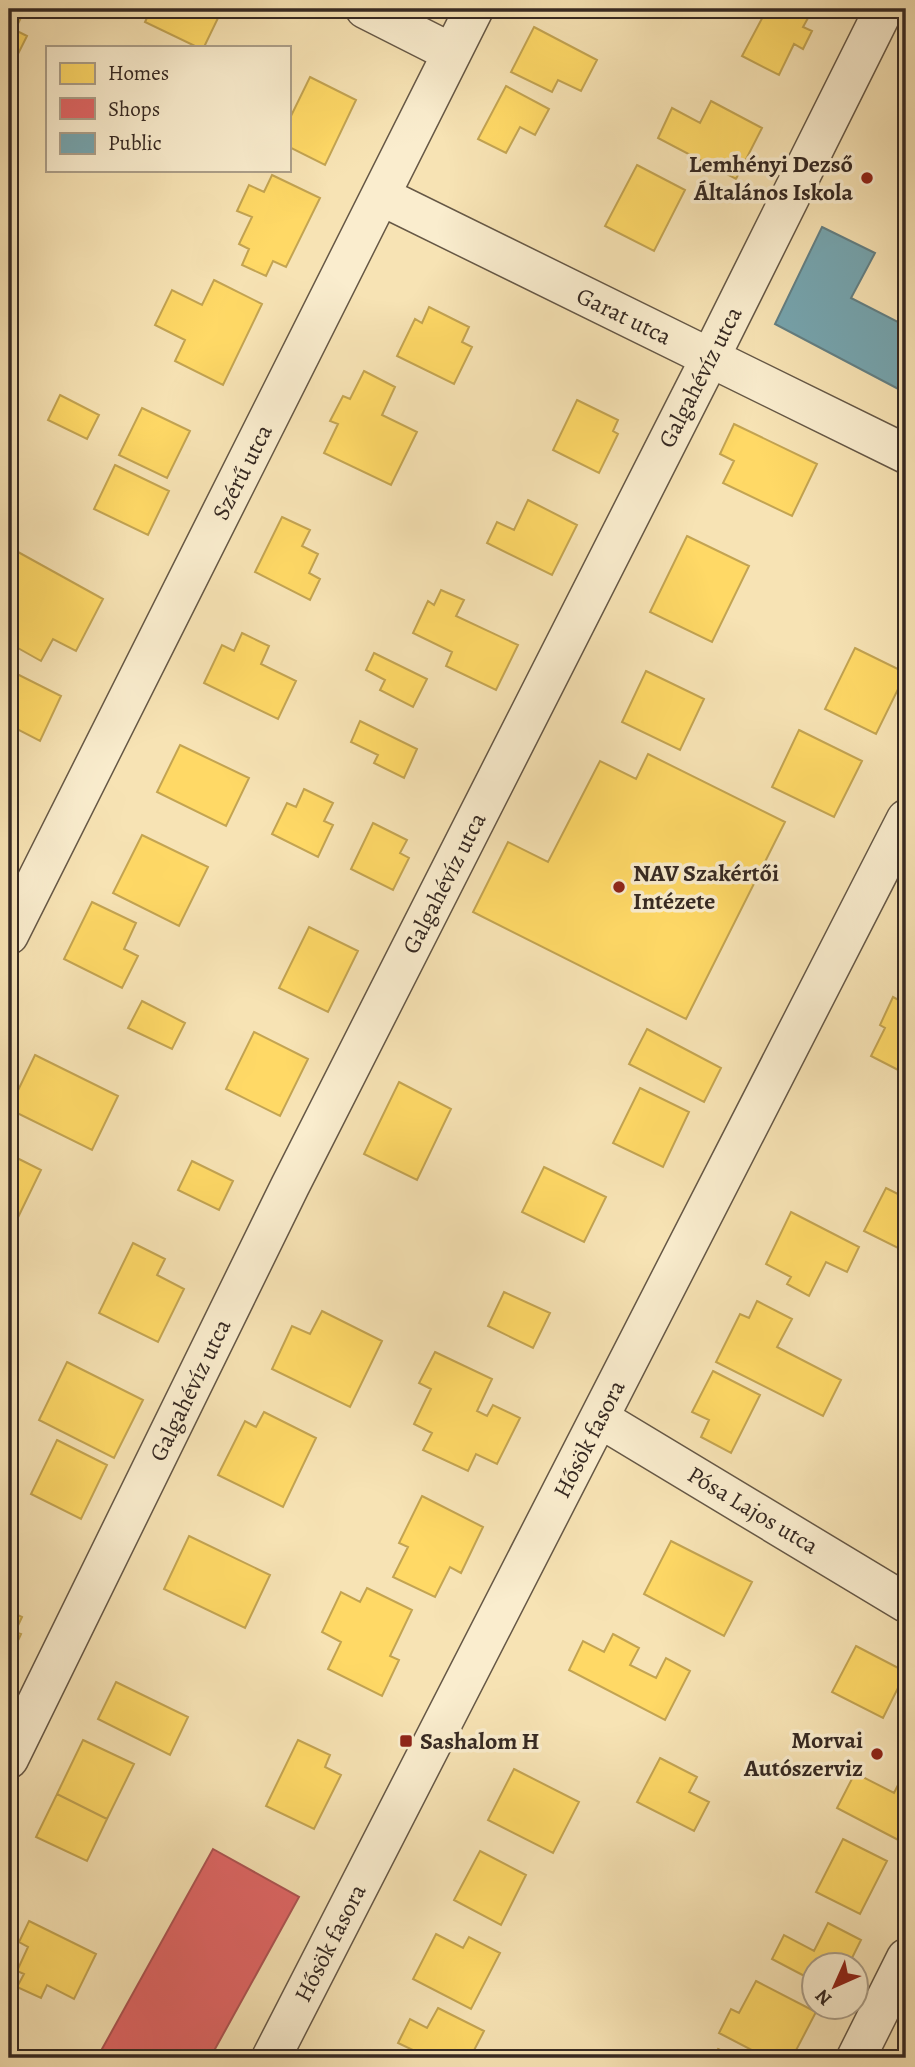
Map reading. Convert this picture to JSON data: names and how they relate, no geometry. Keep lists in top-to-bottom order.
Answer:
{
  "streets": {
    "street": [
      "Garat utca",
      "Galgahévíz utca",
      "Szérű utca",
      "Hősök fasora",
      "Pósa Lajos utca"
    ]
  },
  "crossings": [
    ["Garat utca", "Galgahévíz utca"],
    ["Garat utca", "Szérű utca"],
    ["Hősök fasora", "Pósa Lajos utca"]
  ],
  "places": {
    "other": ["Lemhényi Dezső Általános Iskola", "NAV Szakértői Intézete", "Morvai Autószerviz"],
    "transit": ["Sashalom H"]
  },
  "legend": ["Homes", "Shops", "Public"],
  "north": "bottom left"
}
